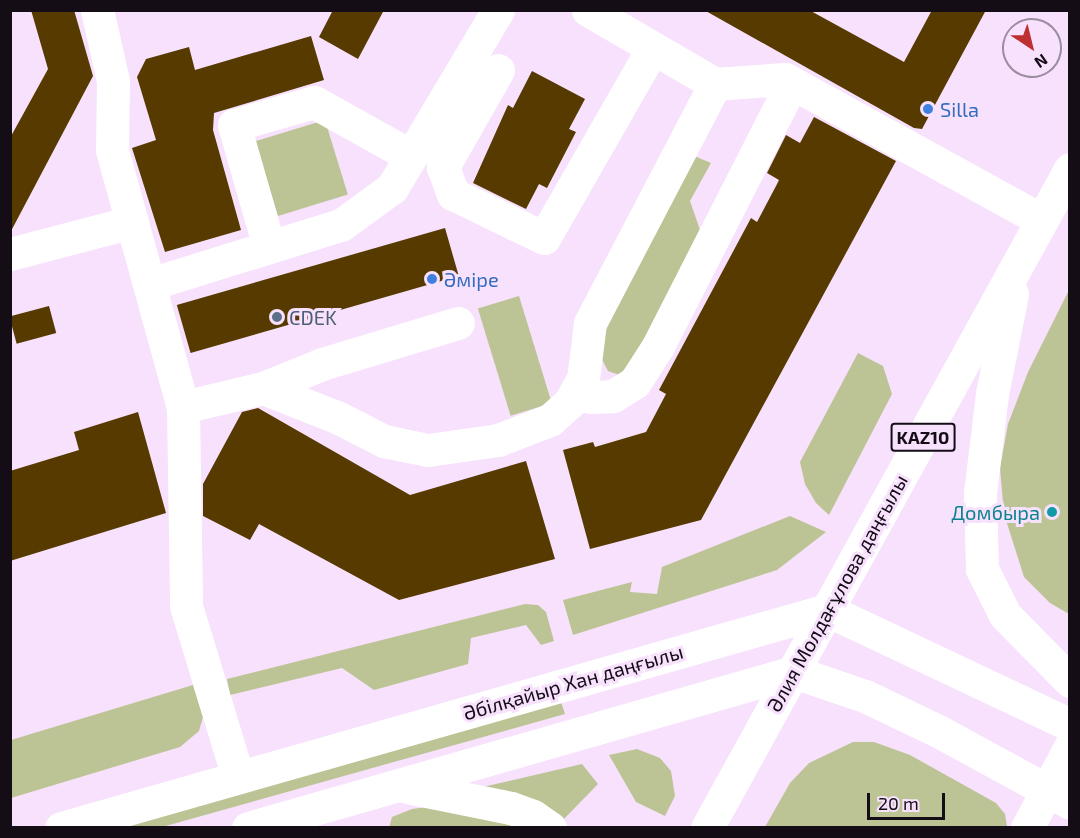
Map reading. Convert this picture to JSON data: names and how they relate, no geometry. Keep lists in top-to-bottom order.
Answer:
{
  "streets": {
    "main road": ["KAZ10", "Әлия Молдағұлова даңғылы", "Әбілқайыр Хан даңғылы"]
  },
  "crossings": [
    ["Әлия Молдағұлова даңғылы", "Әбілқайыр Хан даңғылы"]
  ],
  "places": [
    "Silla",
    "Әміре",
    "CDEK",
    "Домбыра"
  ],
  "scale_bar": "20 m",
  "north": "bottom right"
}
